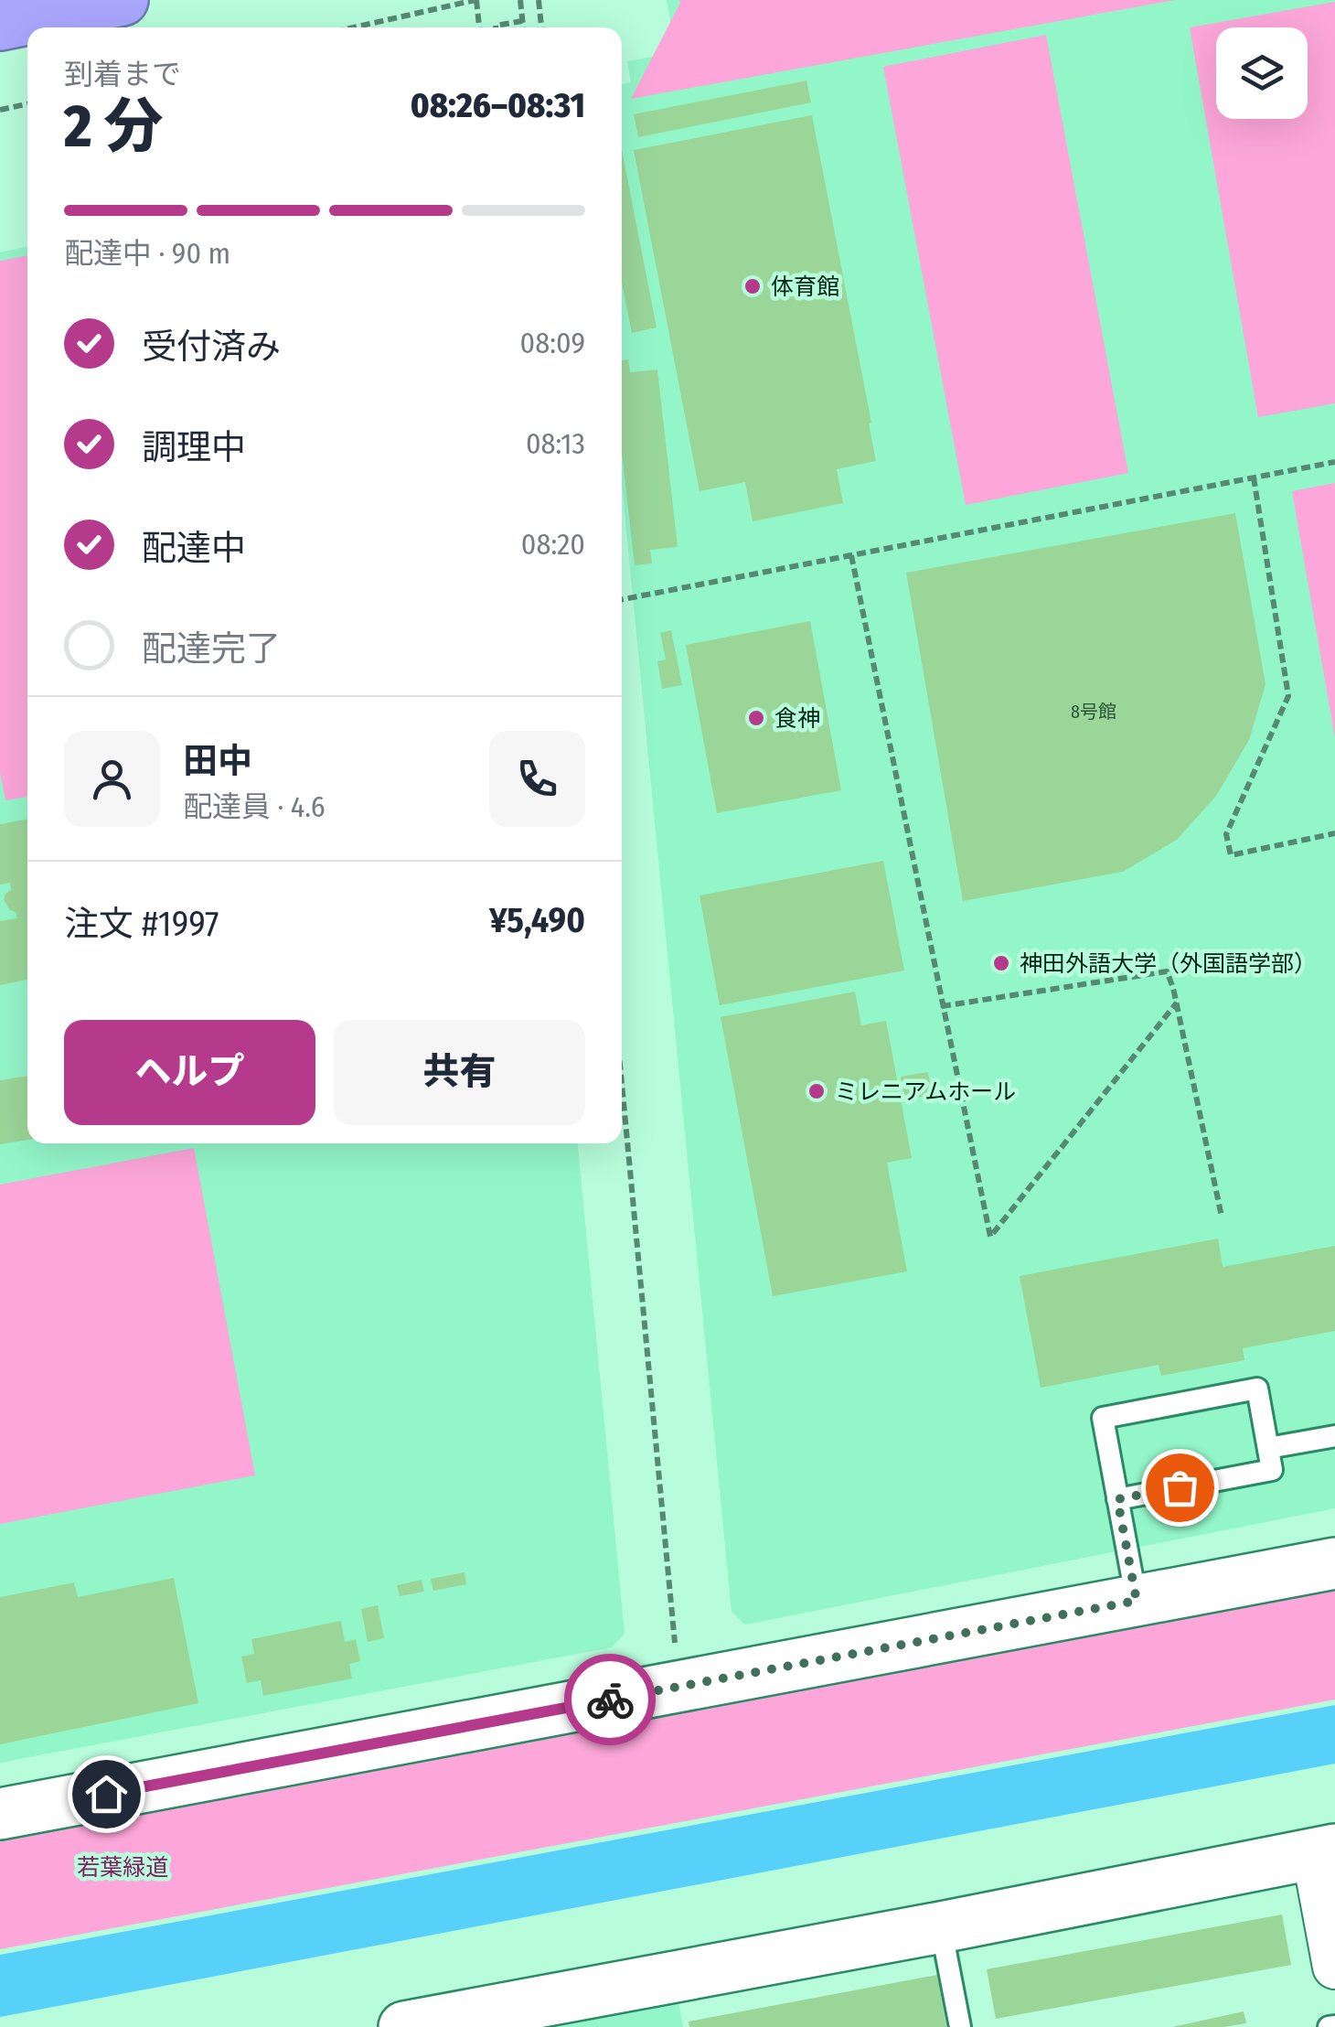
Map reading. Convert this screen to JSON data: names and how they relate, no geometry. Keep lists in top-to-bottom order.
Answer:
{
  "parks": ["若葉緑道"],
  "places": [
    "体育館",
    "食神",
    "神田外語大学（外国語学部）",
    "ミレニアムホール"
  ],
  "house_numbers": ["8号館"],
  "page": {
    "heading": ["2 分", "到着まで", "08:26–08:31"],
    "panel": [
      "田中",
      "配達員 · 4.6",
      "注文 #1997",
      "¥5,490"
    ],
    "bar": "配達中 · 90 m",
    "list": [
      ["受付済み", "08:09"],
      ["調理中", "08:13"],
      ["配達中", "08:20"],
      "配達完了"
    ],
    "buttons": ["ヘルプ", "共有"]
  }
}
